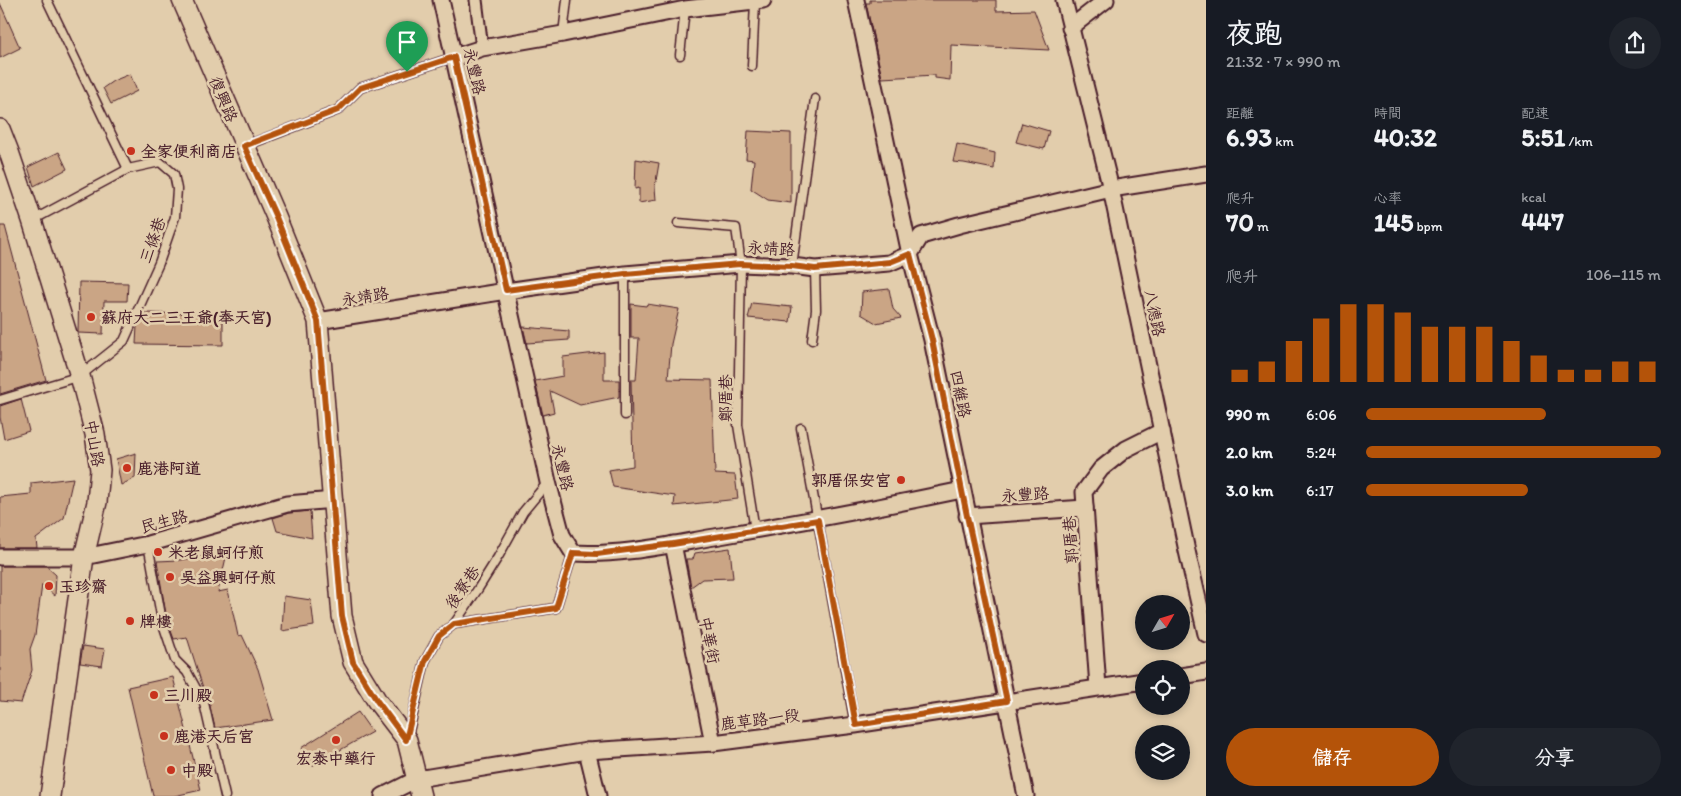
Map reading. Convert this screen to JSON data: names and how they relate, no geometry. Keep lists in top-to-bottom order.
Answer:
{
  "streets": {
    "street": [
      "永豐路",
      "復興路",
      "永靖路",
      "八德路",
      "四維路",
      "中山路",
      "民生路",
      "郭厝巷",
      "中華街",
      "鹿草路一段"
    ],
    "lane": ["三條巷", "鄭厝巷", "後寮巷"]
  },
  "crossings": [
    ["永豐路", "永靖路"],
    ["永豐路", "四維路"],
    ["永豐路", "郭厝巷"],
    ["永豐路", "後寮巷"],
    ["復興路", "永靖路"],
    ["復興路", "民生路"],
    ["復興路", "後寮巷"],
    ["復興路", "鹿草路一段"],
    ["三條巷", "中山路"],
    ["永靖路", "四維路"],
    ["永靖路", "鄭厝巷"],
    ["八德路", "郭厝巷"],
    ["四維路", "鹿草路一段"],
    ["中山路", "民生路"],
    ["郭厝巷", "鹿草路一段"],
    ["中華街", "鹿草路一段"]
  ],
  "places": [
    "全家便利商店",
    "蘇府大二三王爺(奉天宮)",
    "鹿港阿道",
    "郭厝保安宮",
    "米老鼠蚵仔煎",
    "吳益興蚵仔煎",
    "玉珍齋",
    "牌樓",
    "三川殿",
    "鹿港天后宮",
    "宏泰中藥行",
    "中殿"
  ],
  "north": "top right",
  "page": {
    "heading": ["夜跑", "21:32 · 7 × 990 m"],
    "stats": [
      ["距離", "6.93 km"],
      ["時間", "40:32"],
      ["配速", "5:51 /km"],
      ["爬升", "70 m"],
      ["心率", "145 bpm"],
      ["kcal", "447"]
    ],
    "chart": ["爬升", "106–115 m"],
    "list": [
      {
        "name": "990 m",
        "note": "6:06"
      },
      {
        "name": "2.0 km",
        "note": "5:24"
      },
      {
        "name": "3.0 km",
        "note": "6:17"
      }
    ],
    "buttons": ["儲存", "分享"]
  }
}
